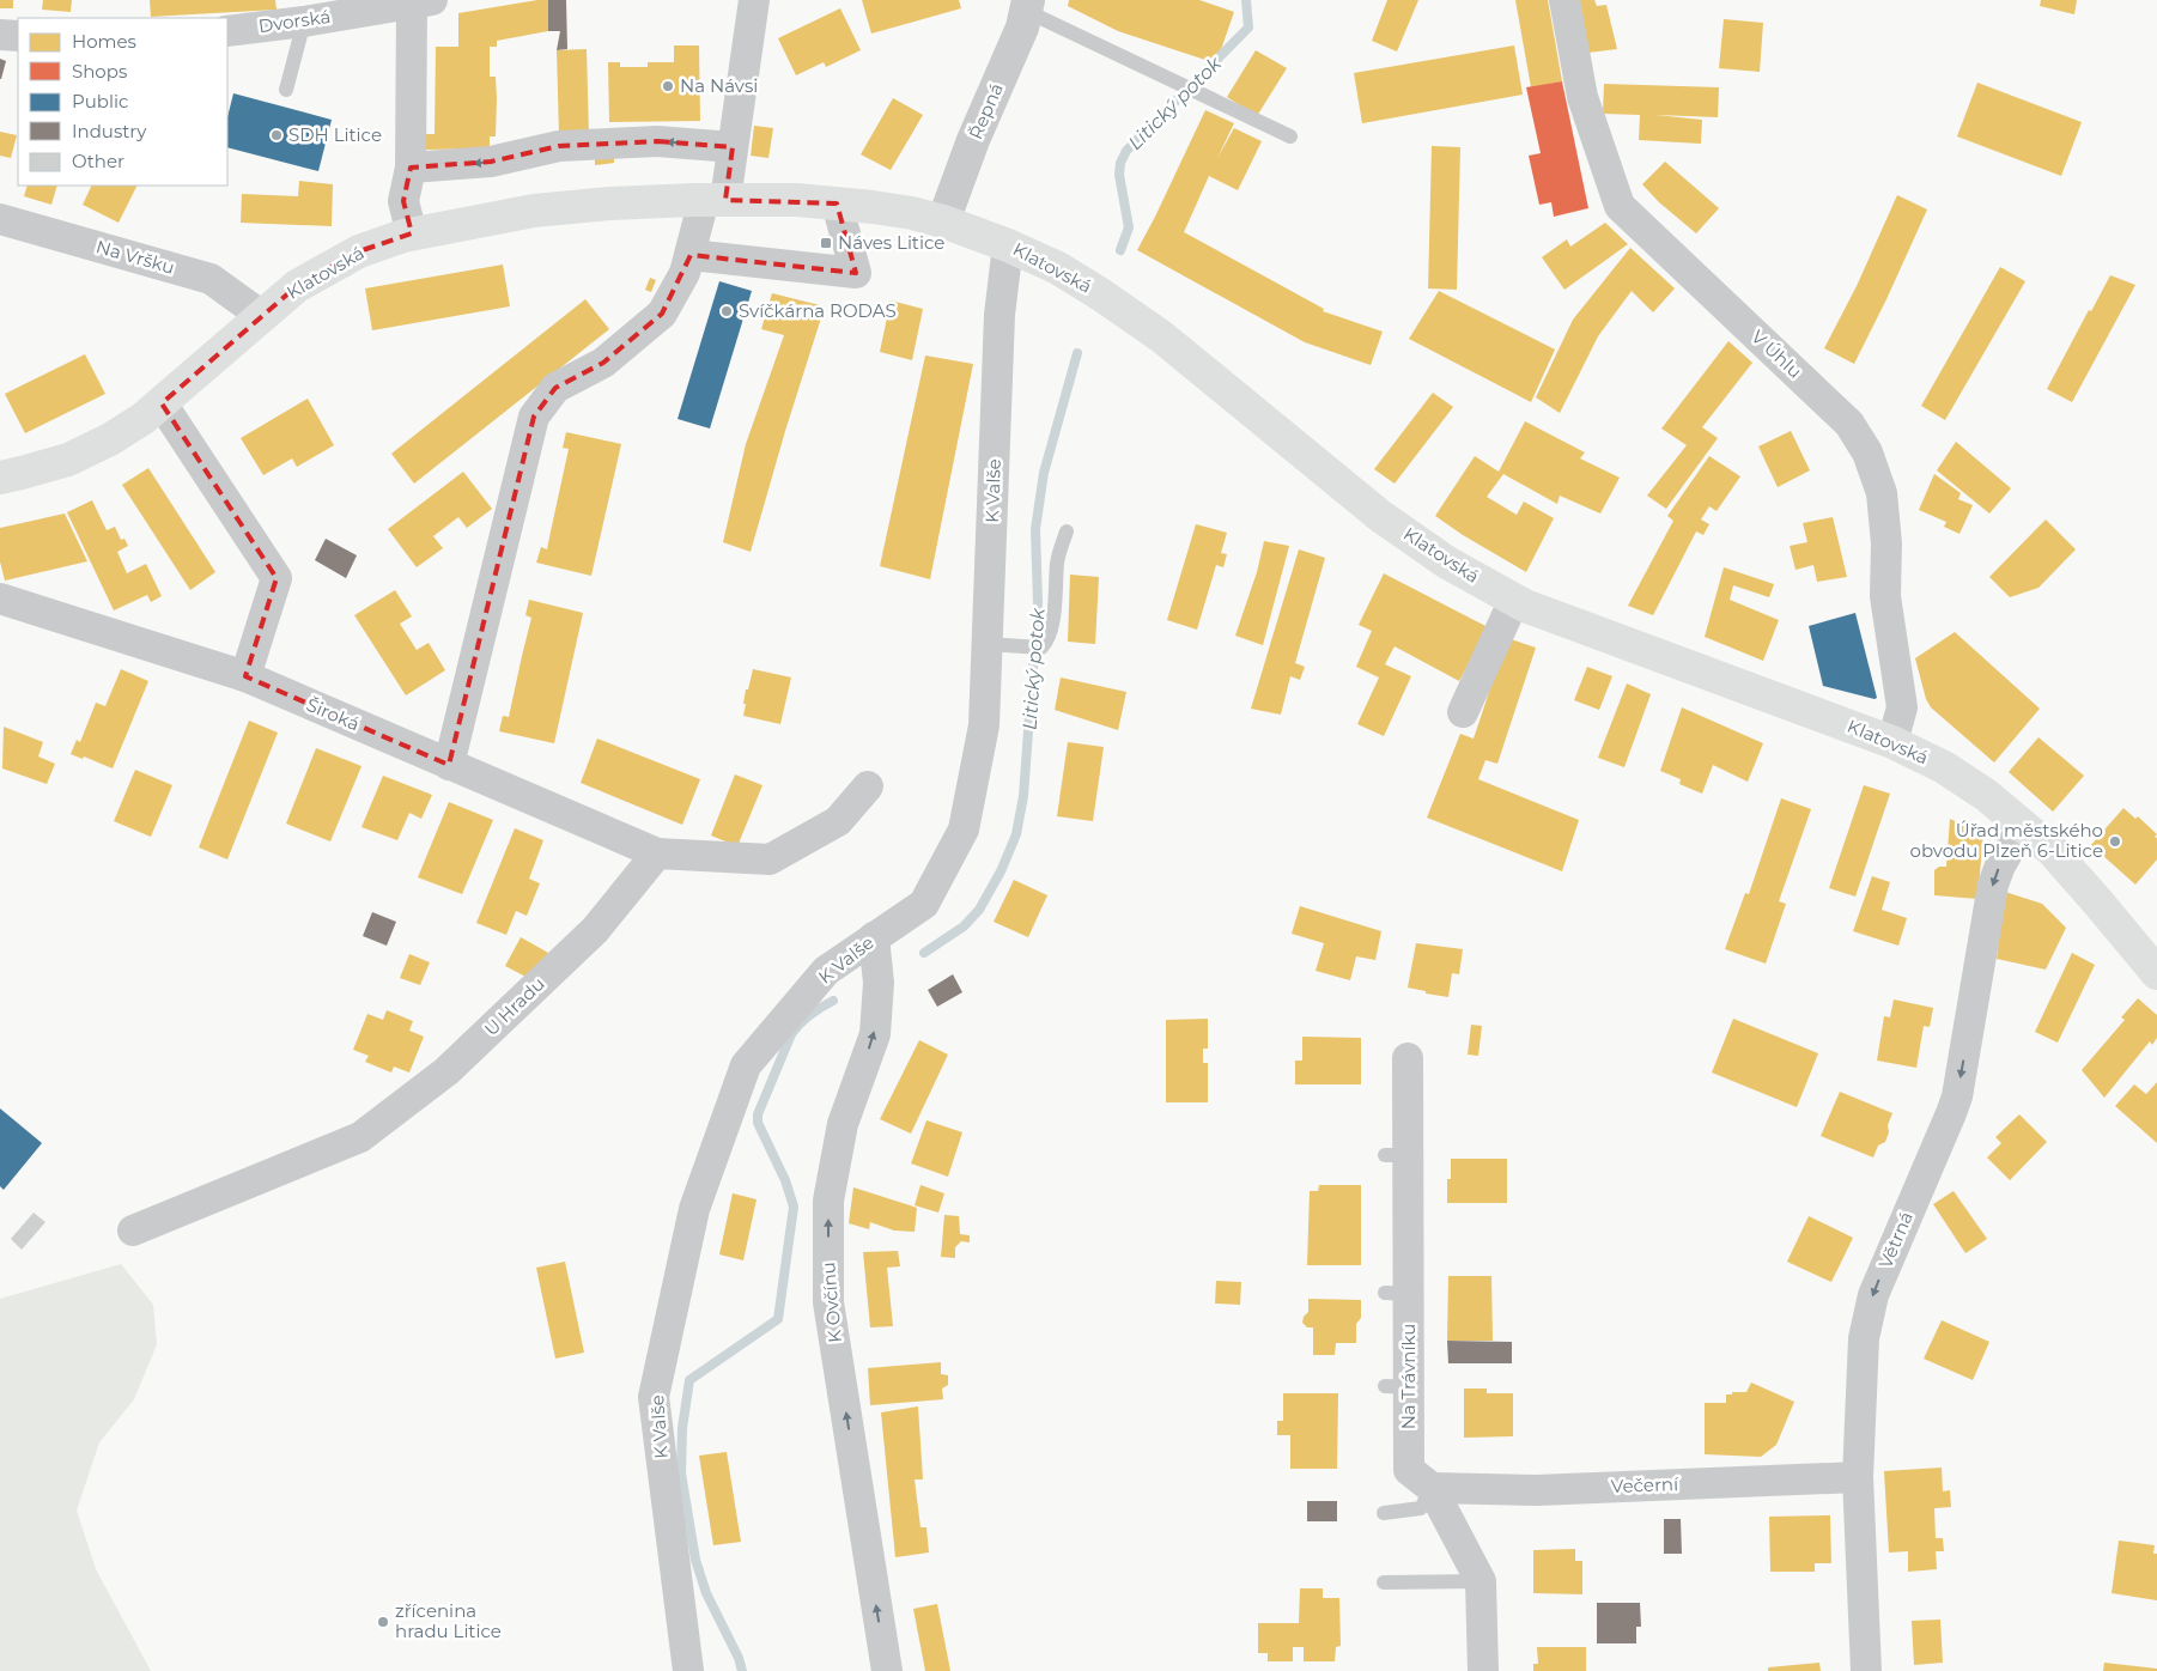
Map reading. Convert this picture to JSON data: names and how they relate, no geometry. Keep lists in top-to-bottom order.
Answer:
{
  "streets": {
    "main road": ["Klatovská"],
    "street": [
      "Dvorská",
      "Řepná",
      "Na Vršku",
      "V Úhlu",
      "K Valše",
      "Široká",
      "U Hradu",
      "Větrná",
      "K Ovčínu",
      "Na Trávníku",
      "Večerní"
    ]
  },
  "crossings": [
    ["Řepná", "Klatovská"],
    ["Na Vršku", "Klatovská"],
    ["Klatovská", "V Úhlu"],
    ["Klatovská", "K Valše"],
    ["Klatovská", "Větrná"],
    ["K Valše", "K Ovčínu"],
    ["Široká", "U Hradu"],
    ["Větrná", "Večerní"],
    ["Na Trávníku", "Večerní"]
  ],
  "one_way": ["Větrná", "K Ovčínu"],
  "water": ["Litický potok"],
  "places": {
    "other": [
      "Na Návsi",
      "SDH Litice",
      "Svíčkárna RODAS",
      "Úřad městského obvodu Plzeň 6-Litice",
      "zřícenina hradu Litice"
    ],
    "transit": ["Náves Litice"]
  },
  "legend": [
    "Homes",
    "Shops",
    "Public",
    "Industry",
    "Other"
  ]
}
